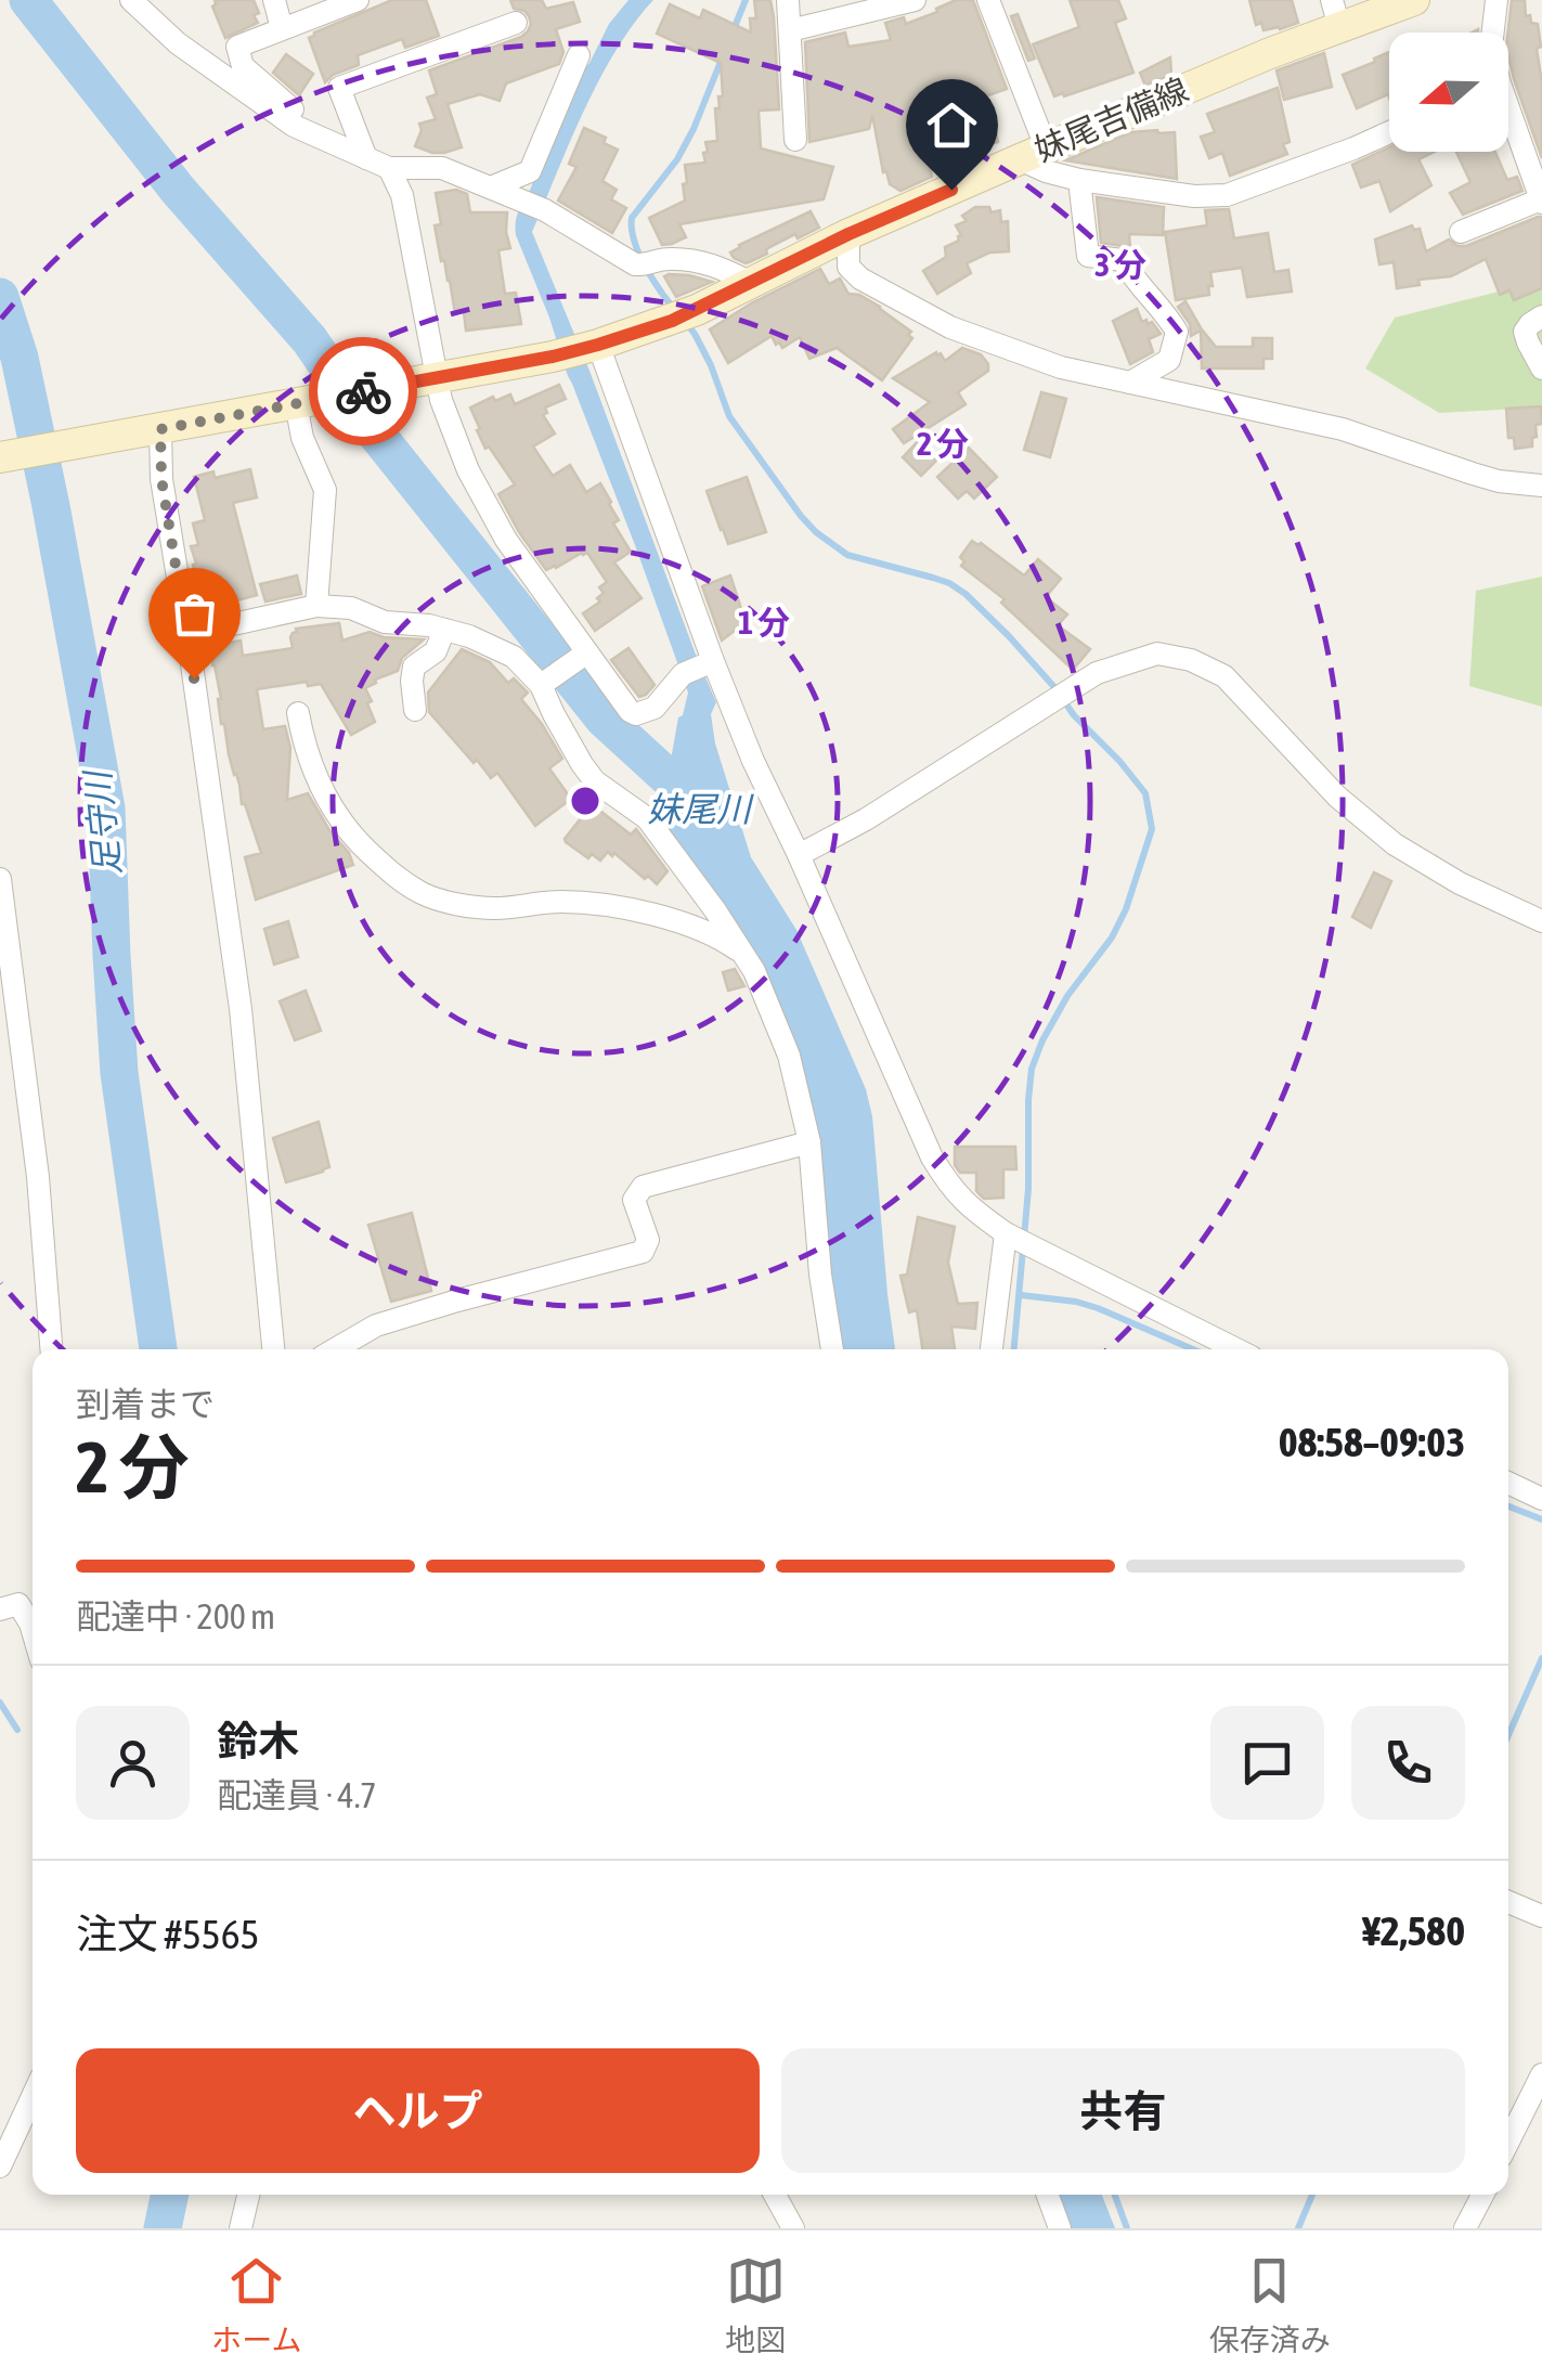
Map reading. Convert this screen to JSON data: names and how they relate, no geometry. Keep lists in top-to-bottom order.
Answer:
{
  "streets": {
    "main road": ["妹尾吉備線"]
  },
  "water": ["妹尾川", "足守川"],
  "north": "left",
  "page": {
    "heading": ["2 分", "到着まで", "08:58–09:03"],
    "panel": [
      "鈴木",
      "配達員 · 4.7",
      "注文 #5565",
      "¥2,580"
    ],
    "bar": "配達中 · 200 m",
    "buttons": ["ヘルプ", "共有"],
    "tabs": ["ホーム", "地図", "保存済み"]
  },
  "rings": ["3 分", "2 分", "1 分"]
}
